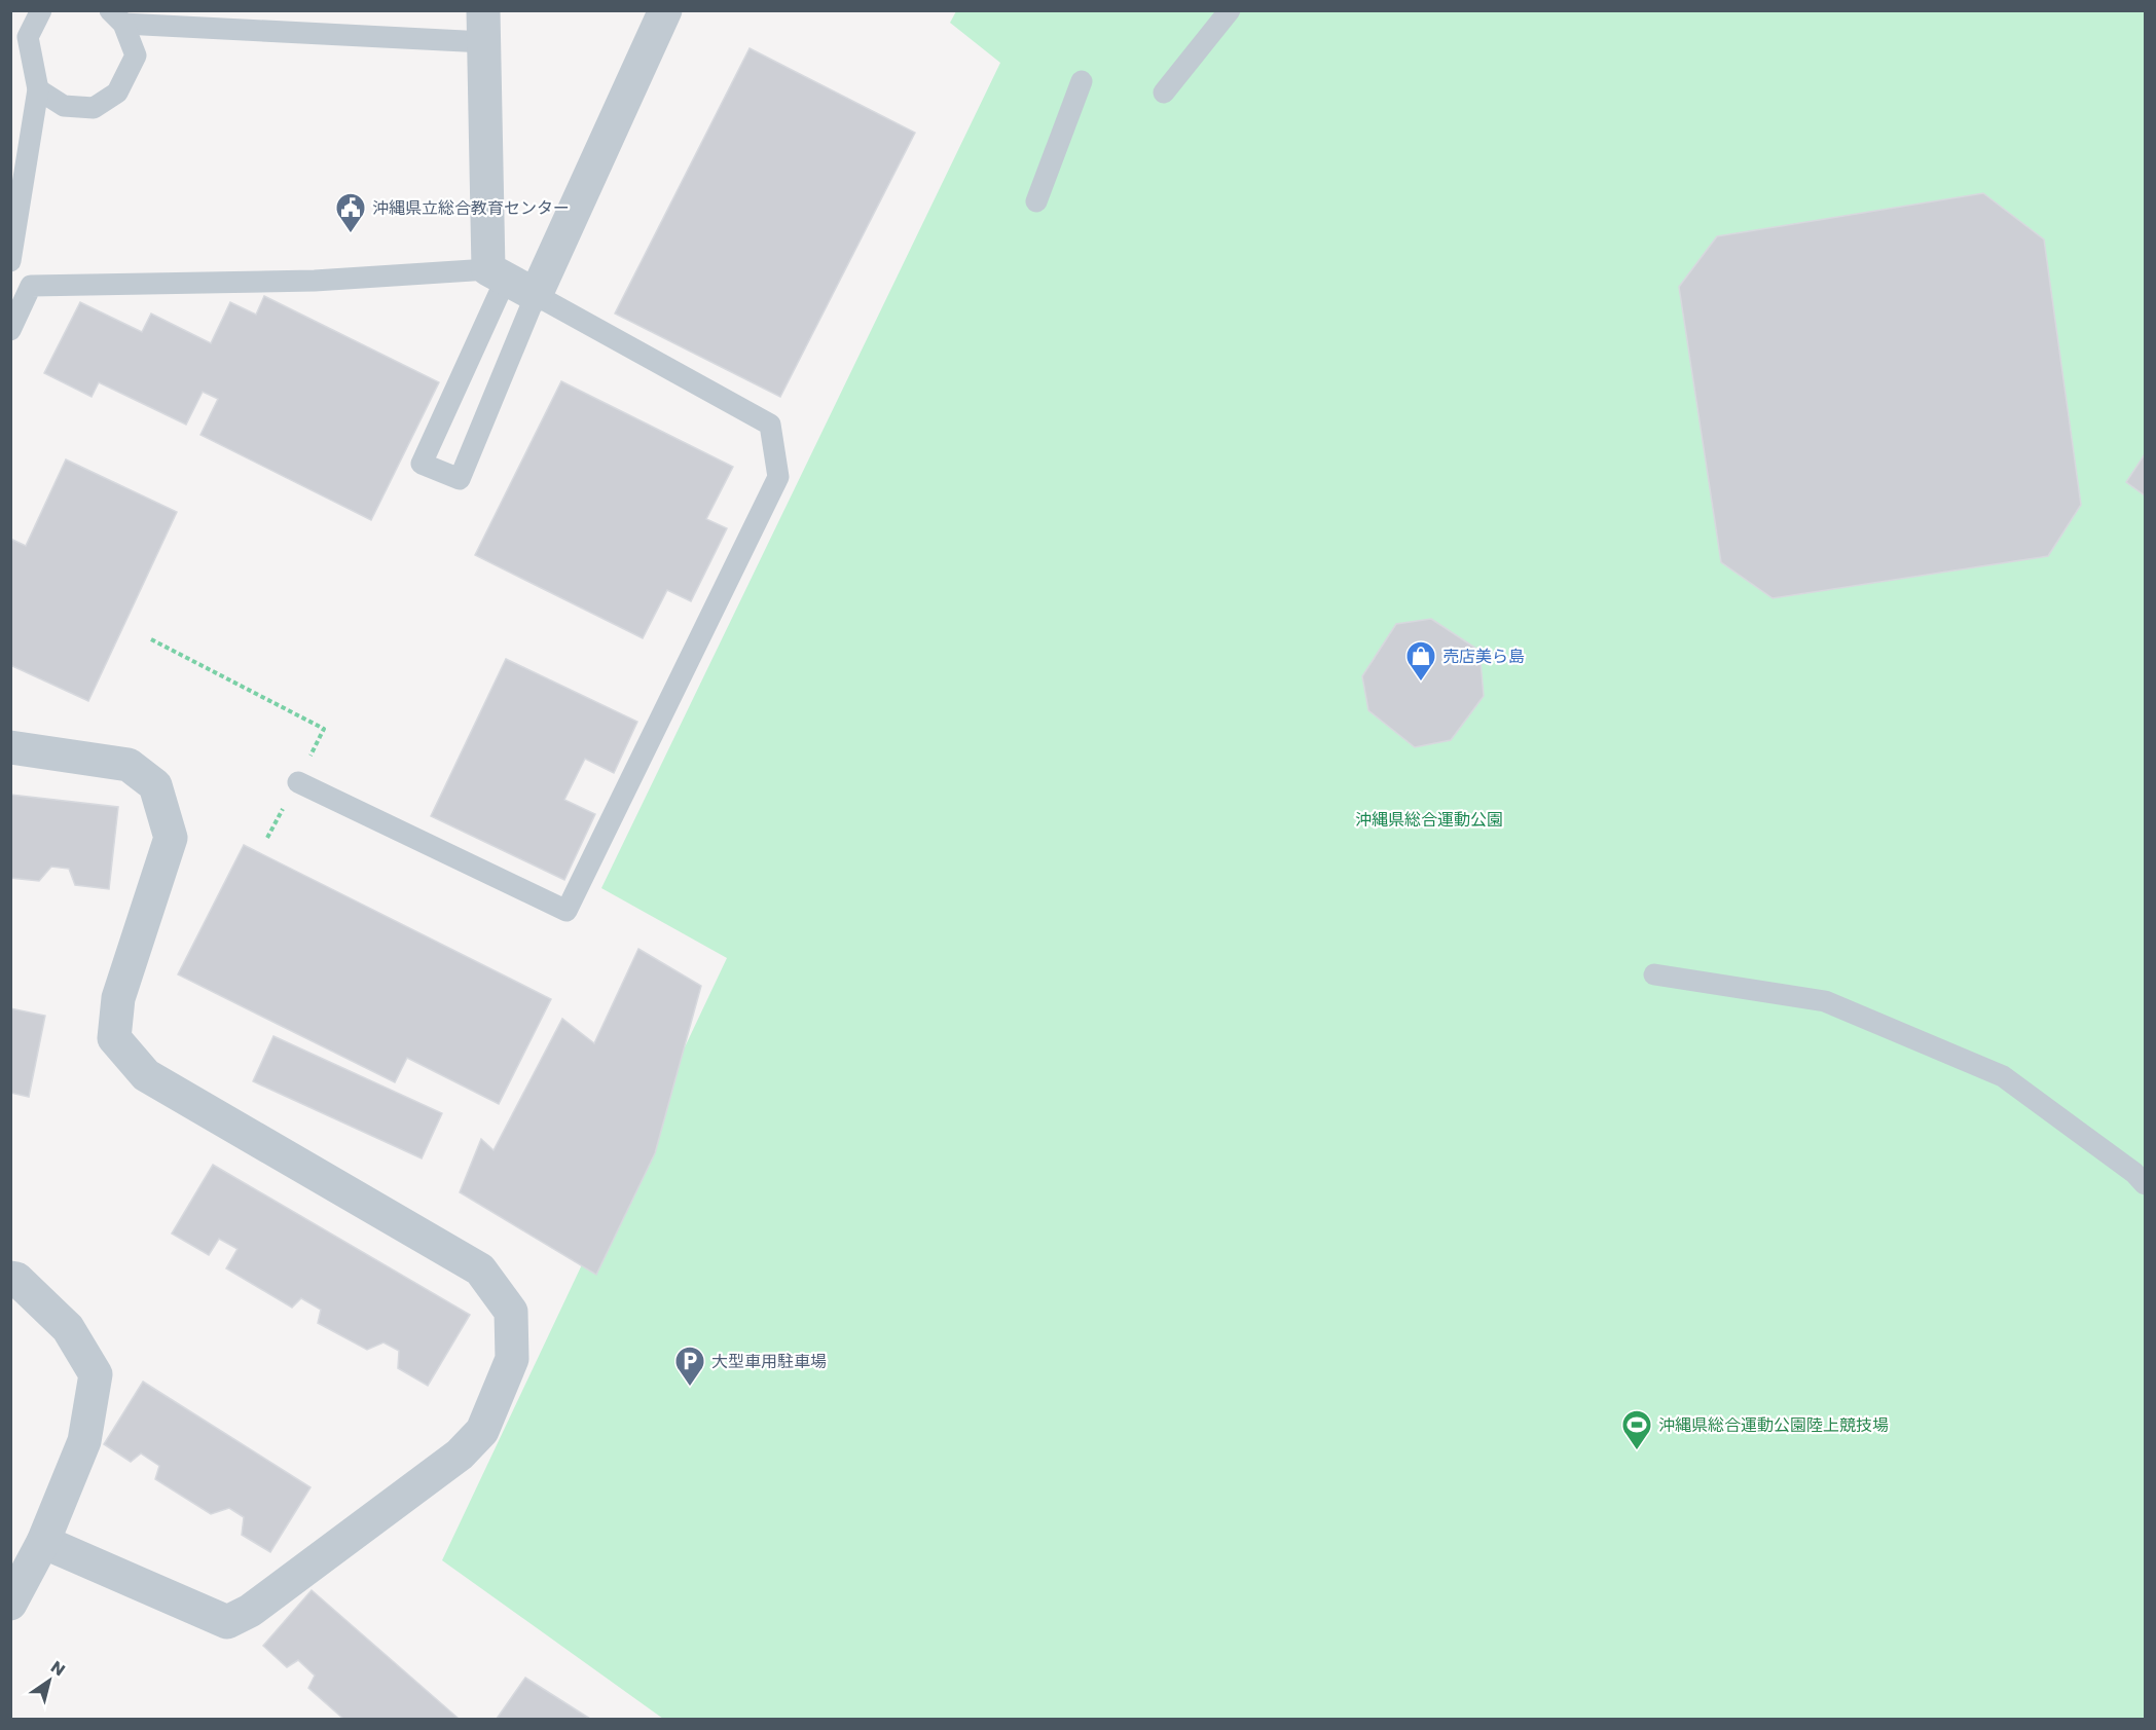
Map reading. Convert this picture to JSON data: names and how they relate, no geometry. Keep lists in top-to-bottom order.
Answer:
{
  "parks": ["沖縄県総合運動公園"],
  "places": {
    "public building": ["沖縄県立総合教育センター"],
    "shop": ["売店美ら島"],
    "parking": ["大型車用駐車場"],
    "sports": ["沖縄県総合運動公園陸上競技場"]
  },
  "north": "top right"
}
